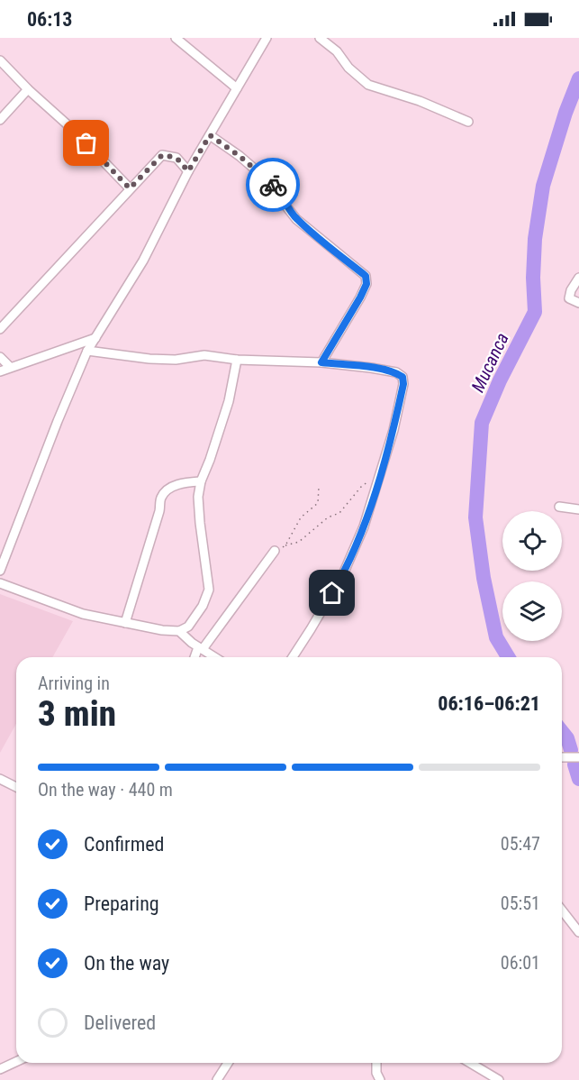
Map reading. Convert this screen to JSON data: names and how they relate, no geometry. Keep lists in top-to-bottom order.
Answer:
{
  "water": ["Mucanca"],
  "page": {
    "status": "06:13",
    "heading": ["3 min", "Arriving in", "06:16–06:21"],
    "bar": "On the way · 440 m",
    "list": [
      ["Confirmed", "05:47"],
      ["Preparing", "05:51"],
      ["On the way", "06:01"],
      "Delivered"
    ]
  }
}
